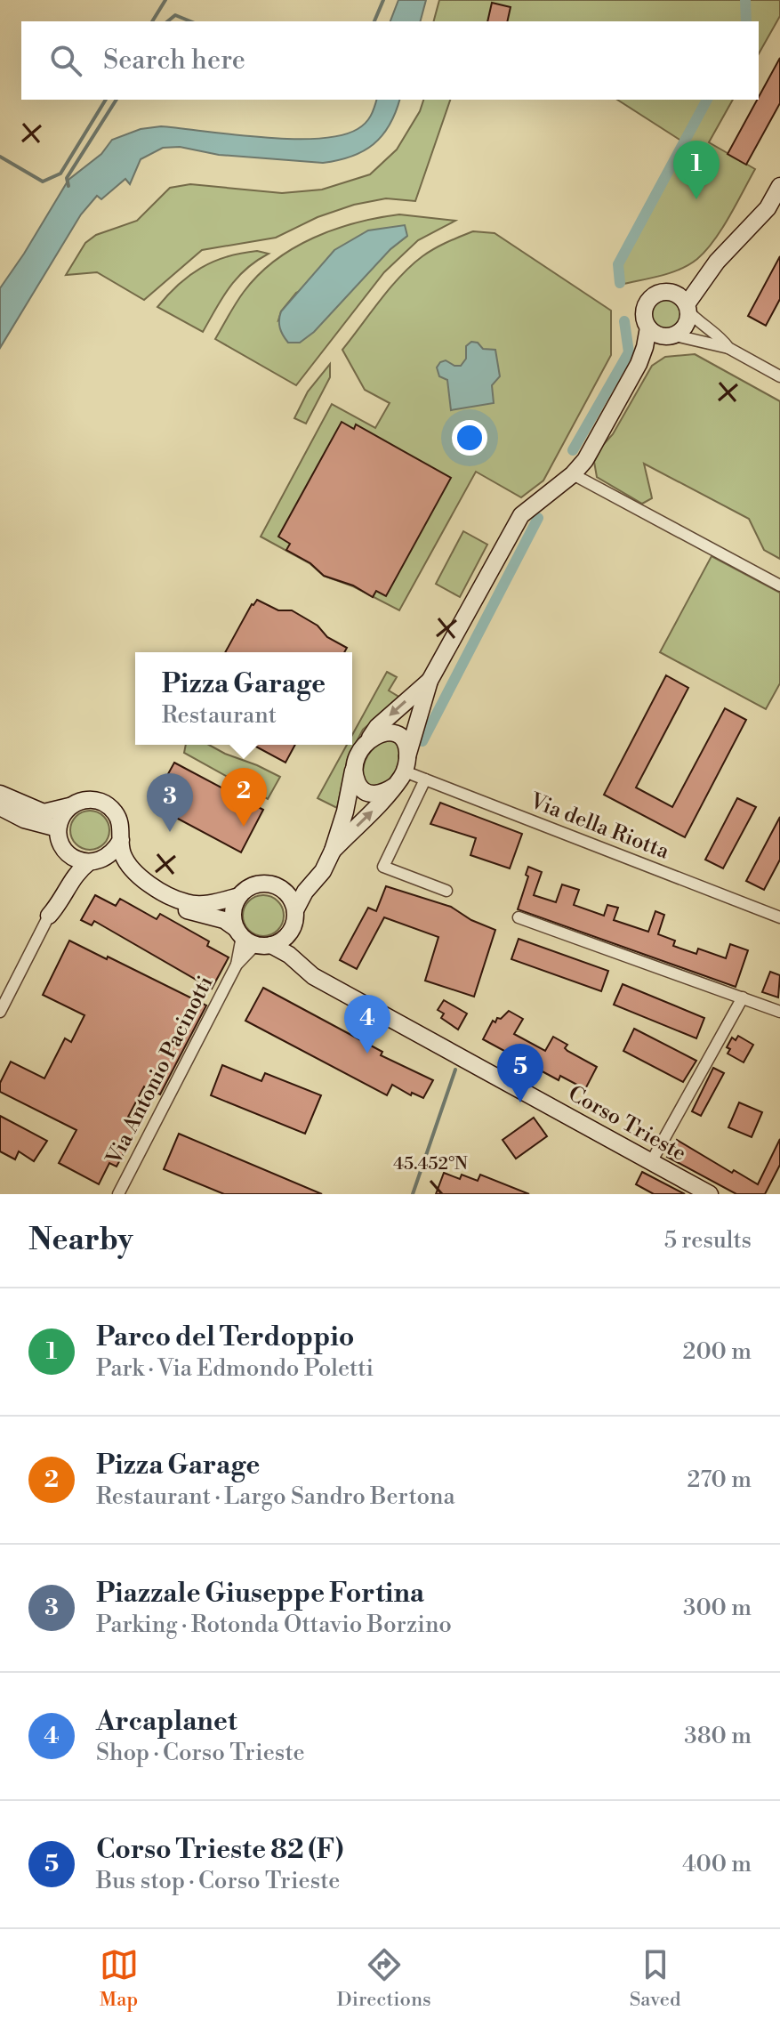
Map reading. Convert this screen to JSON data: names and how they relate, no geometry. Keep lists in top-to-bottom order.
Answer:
{
  "streets": {
    "main road": ["Corso Trieste"],
    "street": ["Via della Riotta", "Via Antonio Pacinotti"]
  },
  "crossings": [
    ["Via Antonio Pacinotti", "Corso Trieste"]
  ],
  "page": {
    "search": "Search here",
    "pins": [
      "1",
      "2",
      "3",
      "4",
      "5"
    ],
    "popup": ["Pizza Garage", "Restaurant"],
    "heading": ["Nearby", "5 results"],
    "list": [
      {
        "mark": "1",
        "name": "Parco del Terdoppio",
        "note": "Park · Via Edmondo Poletti",
        "value": "200 m"
      },
      {
        "mark": "2",
        "name": "Pizza Garage",
        "note": "Restaurant · Largo Sandro Bertona",
        "value": "270 m"
      },
      {
        "mark": "3",
        "name": "Piazzale Giuseppe Fortina",
        "note": "Parking · Rotonda Ottavio Borzino",
        "value": "300 m"
      },
      {
        "mark": "4",
        "name": "Arcaplanet",
        "note": "Shop · Corso Trieste",
        "value": "380 m"
      },
      {
        "mark": "5",
        "name": "Corso Trieste 82 (F)",
        "note": "Bus stop · Corso Trieste",
        "value": "400 m"
      }
    ],
    "nav": ["Map", "Directions", "Saved"]
  },
  "coordinates": ["45.452°N"]
}
